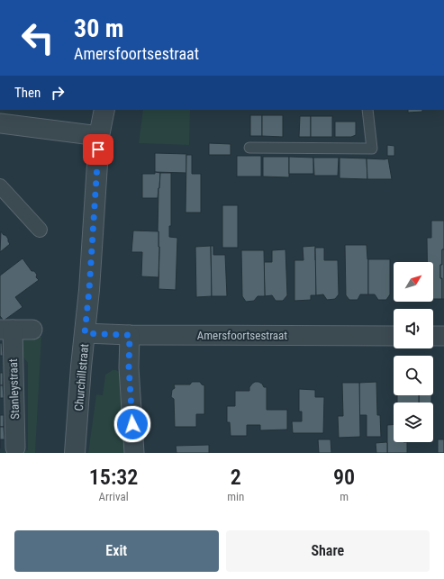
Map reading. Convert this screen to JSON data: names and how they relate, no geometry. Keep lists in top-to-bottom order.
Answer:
{
  "streets": {
    "street": ["Amersfoortsestraat", "Churchillstraat", "Stanleystraat"]
  },
  "crossings": [
    ["Amersfoortsestraat", "Churchillstraat"]
  ],
  "north": "top right",
  "page": {
    "turn": ["30 m", "Amersfoortsestraat"],
    "then": "Then",
    "eta": [
      "15:32",
      "Arrival",
      "2",
      "min",
      "90",
      "m"
    ],
    "buttons": ["Exit", "Share"]
  }
}
